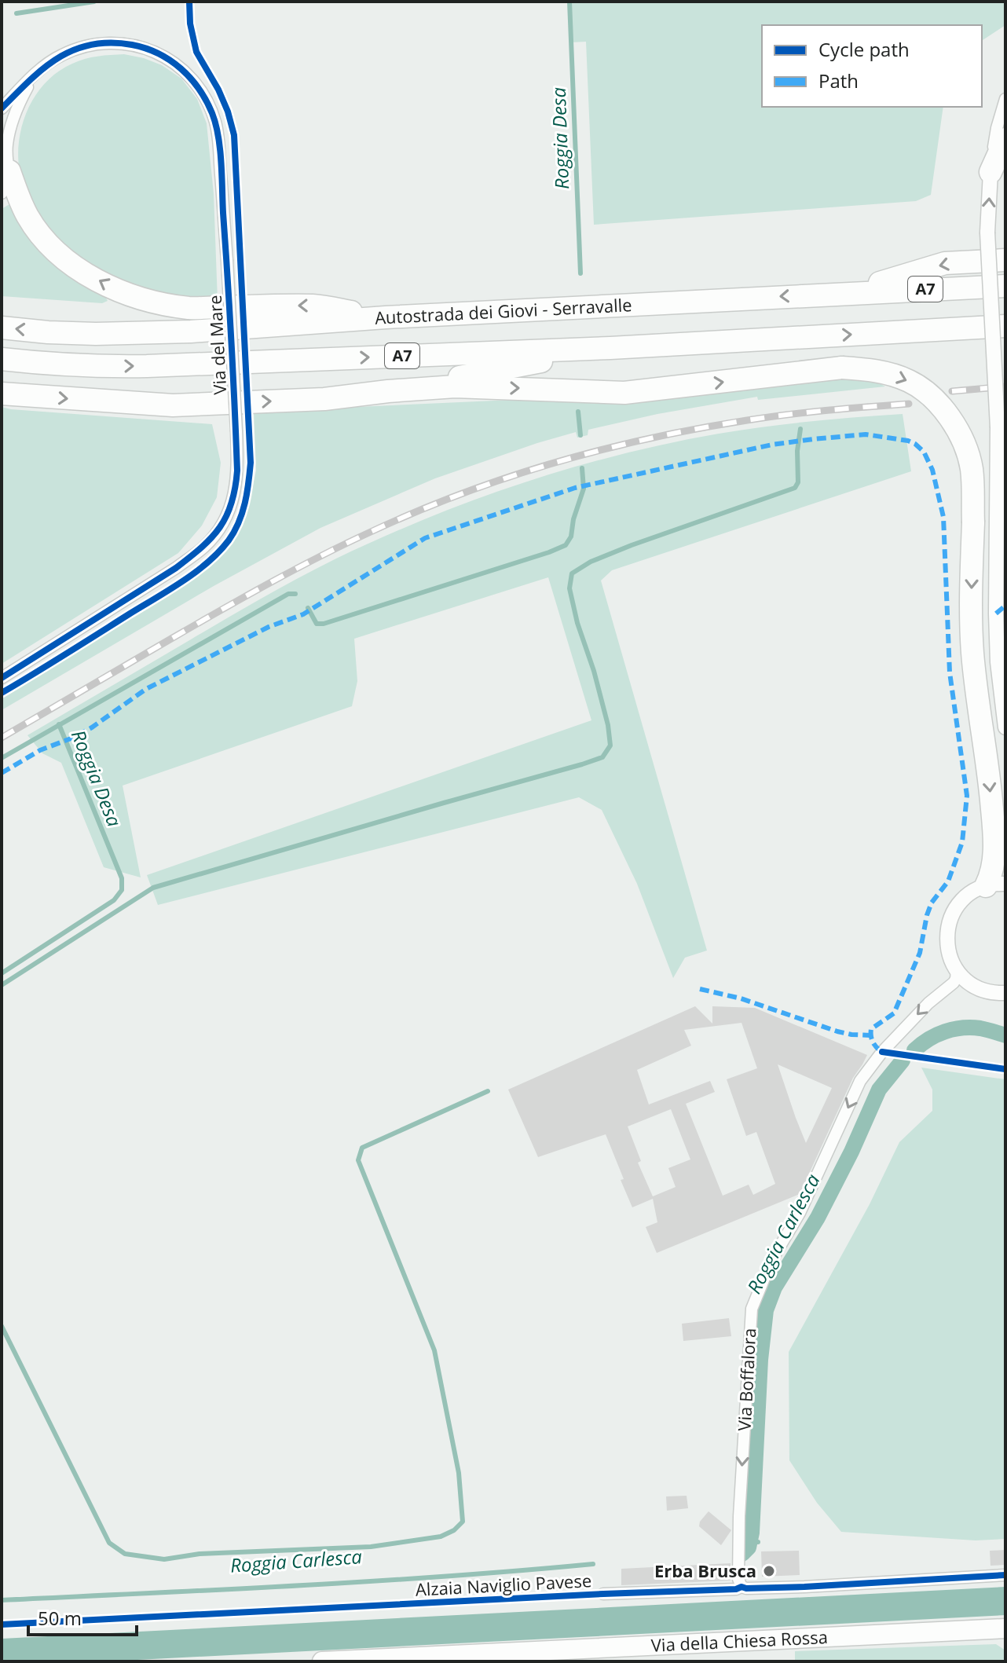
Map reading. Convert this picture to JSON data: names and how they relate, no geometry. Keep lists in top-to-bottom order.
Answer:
{
  "streets": {
    "highway": ["A7", "Autostrada dei Giovi - Serravalle"],
    "main road": ["Via della Chiesa Rossa"],
    "street": ["Via del Mare", "Via Boffalora", "Alzaia Naviglio Pavese"]
  },
  "crossings": [
    ["Via Boffalora", "Alzaia Naviglio Pavese"]
  ],
  "one_way": ["Via Boffalora"],
  "water": ["Roggia Desa", "Roggia Carlesca"],
  "places": ["Erba Brusca"],
  "legend": ["Cycle path", "Path"],
  "scale_bar": "50 m"
}
